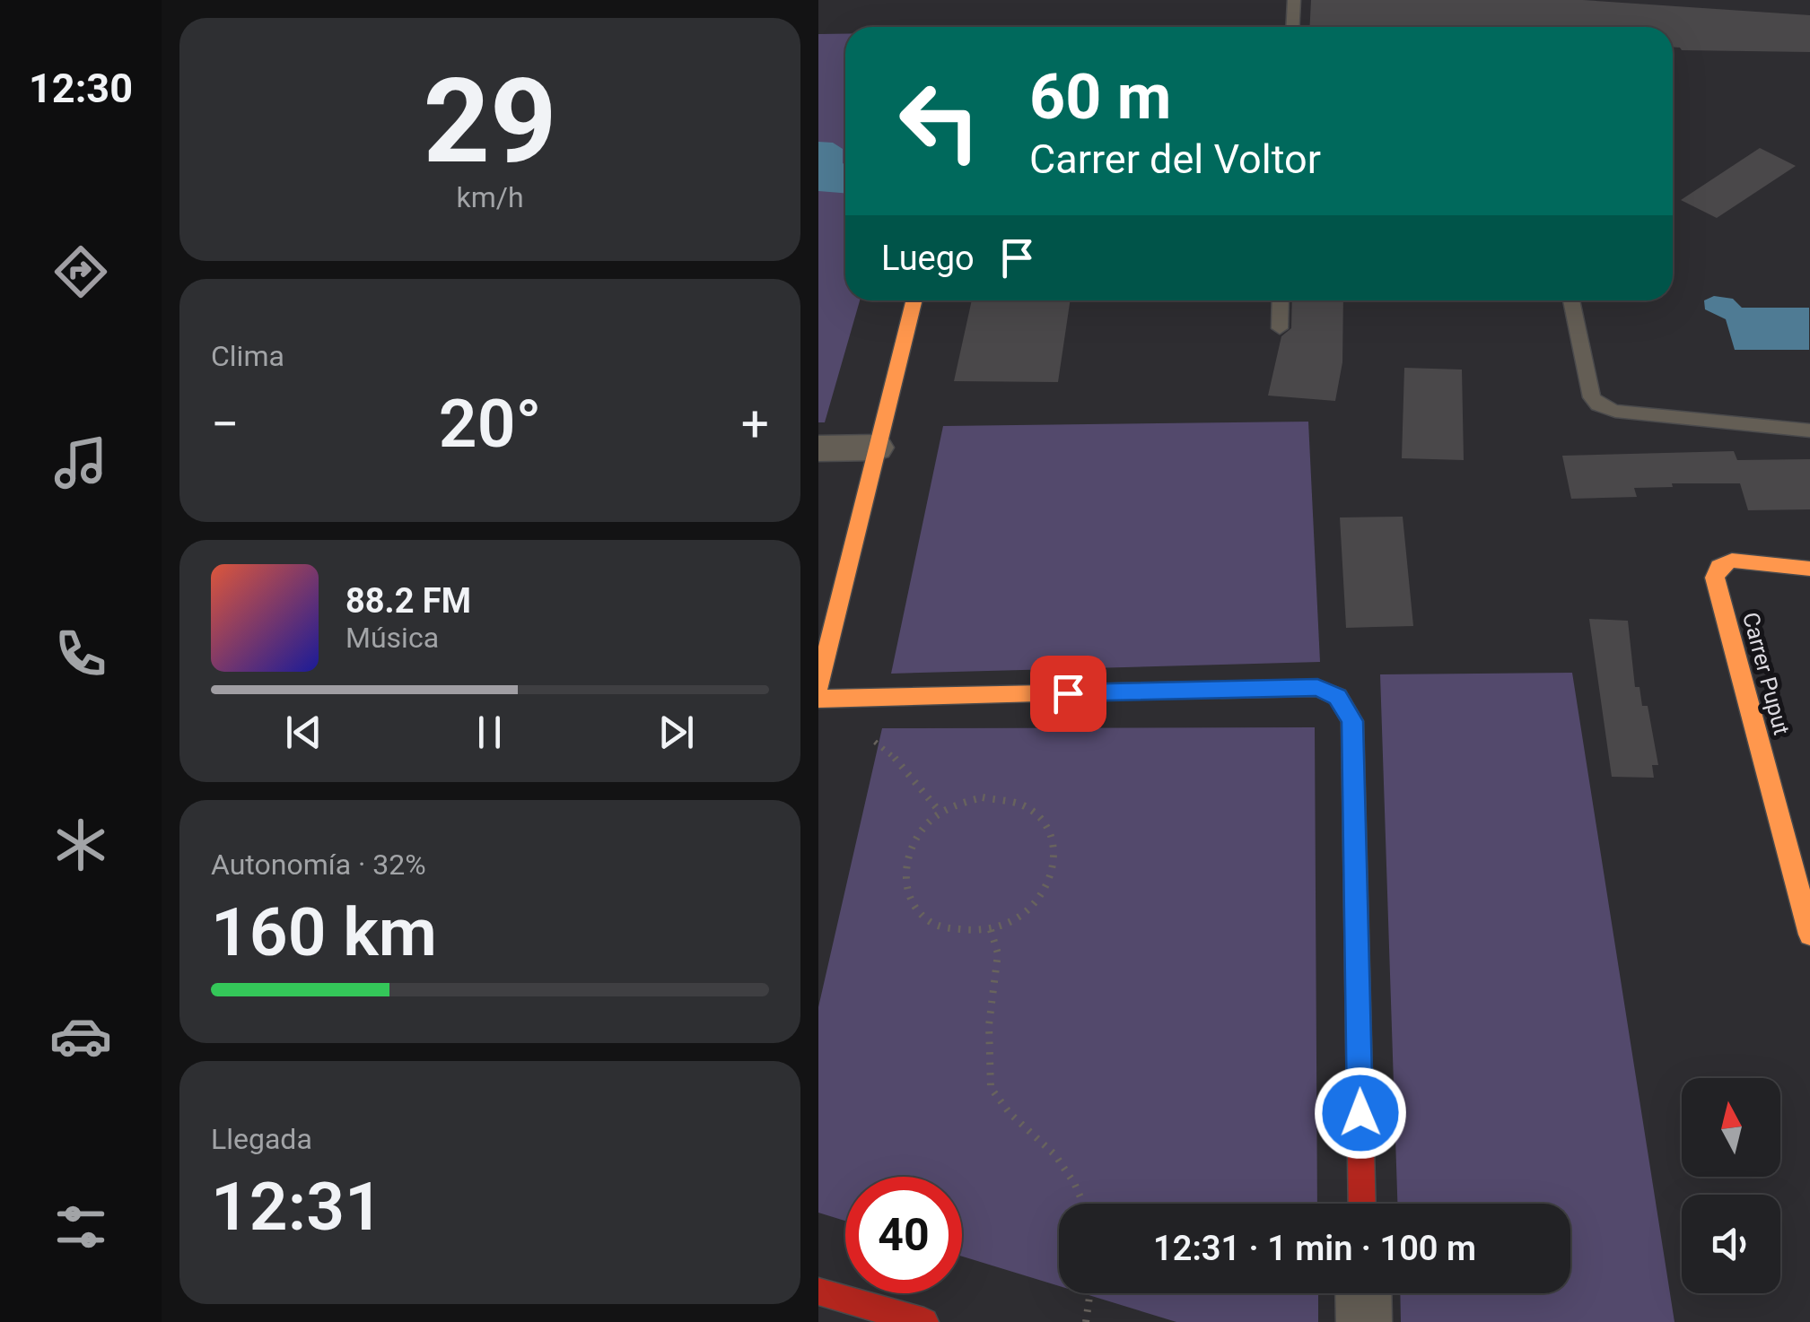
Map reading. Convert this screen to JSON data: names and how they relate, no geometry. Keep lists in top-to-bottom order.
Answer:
{
  "streets": {
    "street": ["Carrer Puput"]
  },
  "north": "top",
  "page": {
    "tabs": "12:30",
    "tile": [
      ["29", "km/h"],
      "Clima",
      ["Autonomía · 32%", "160 km"],
      ["Llegada", "12:31"]
    ],
    "turn": ["60 m", "Carrer del Voltor"],
    "then": "Luego",
    "heat": ["−", "20°", "+"],
    "song": ["88.2 FM", "Música"],
    "limit": "40",
    "trip": "12:31 · 1 min · 100 m"
  }
}
